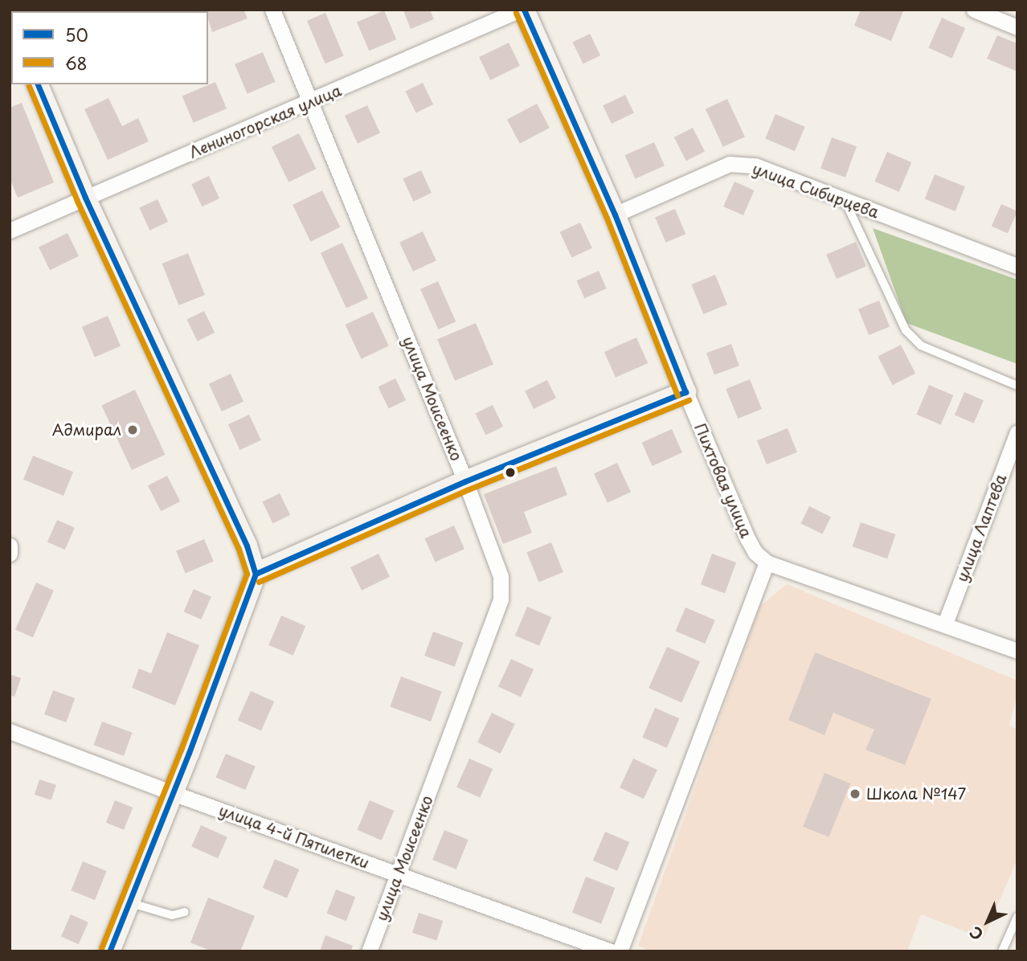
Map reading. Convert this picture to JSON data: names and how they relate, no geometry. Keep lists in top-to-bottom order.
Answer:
{
  "streets": {
    "street": [
      "Лениногорская улица",
      "улица Сибирцева",
      "улица Моисеенко",
      "Пихтовая улица",
      "улица Лаптева",
      "улица 4-й Пятилетки"
    ]
  },
  "crossings": [
    ["Лениногорская улица", "улица Моисеенко"],
    ["Лениногорская улица", "Пихтовая улица"],
    ["улица Сибирцева", "Пихтовая улица"],
    ["улица Моисеенко", "улица 4-й Пятилетки"]
  ],
  "places": ["Адмирал", "Школа №147"],
  "lines": ["transit line 50", "transit line 68"],
  "legend": ["50", "68"],
  "north": "bottom left"
}
